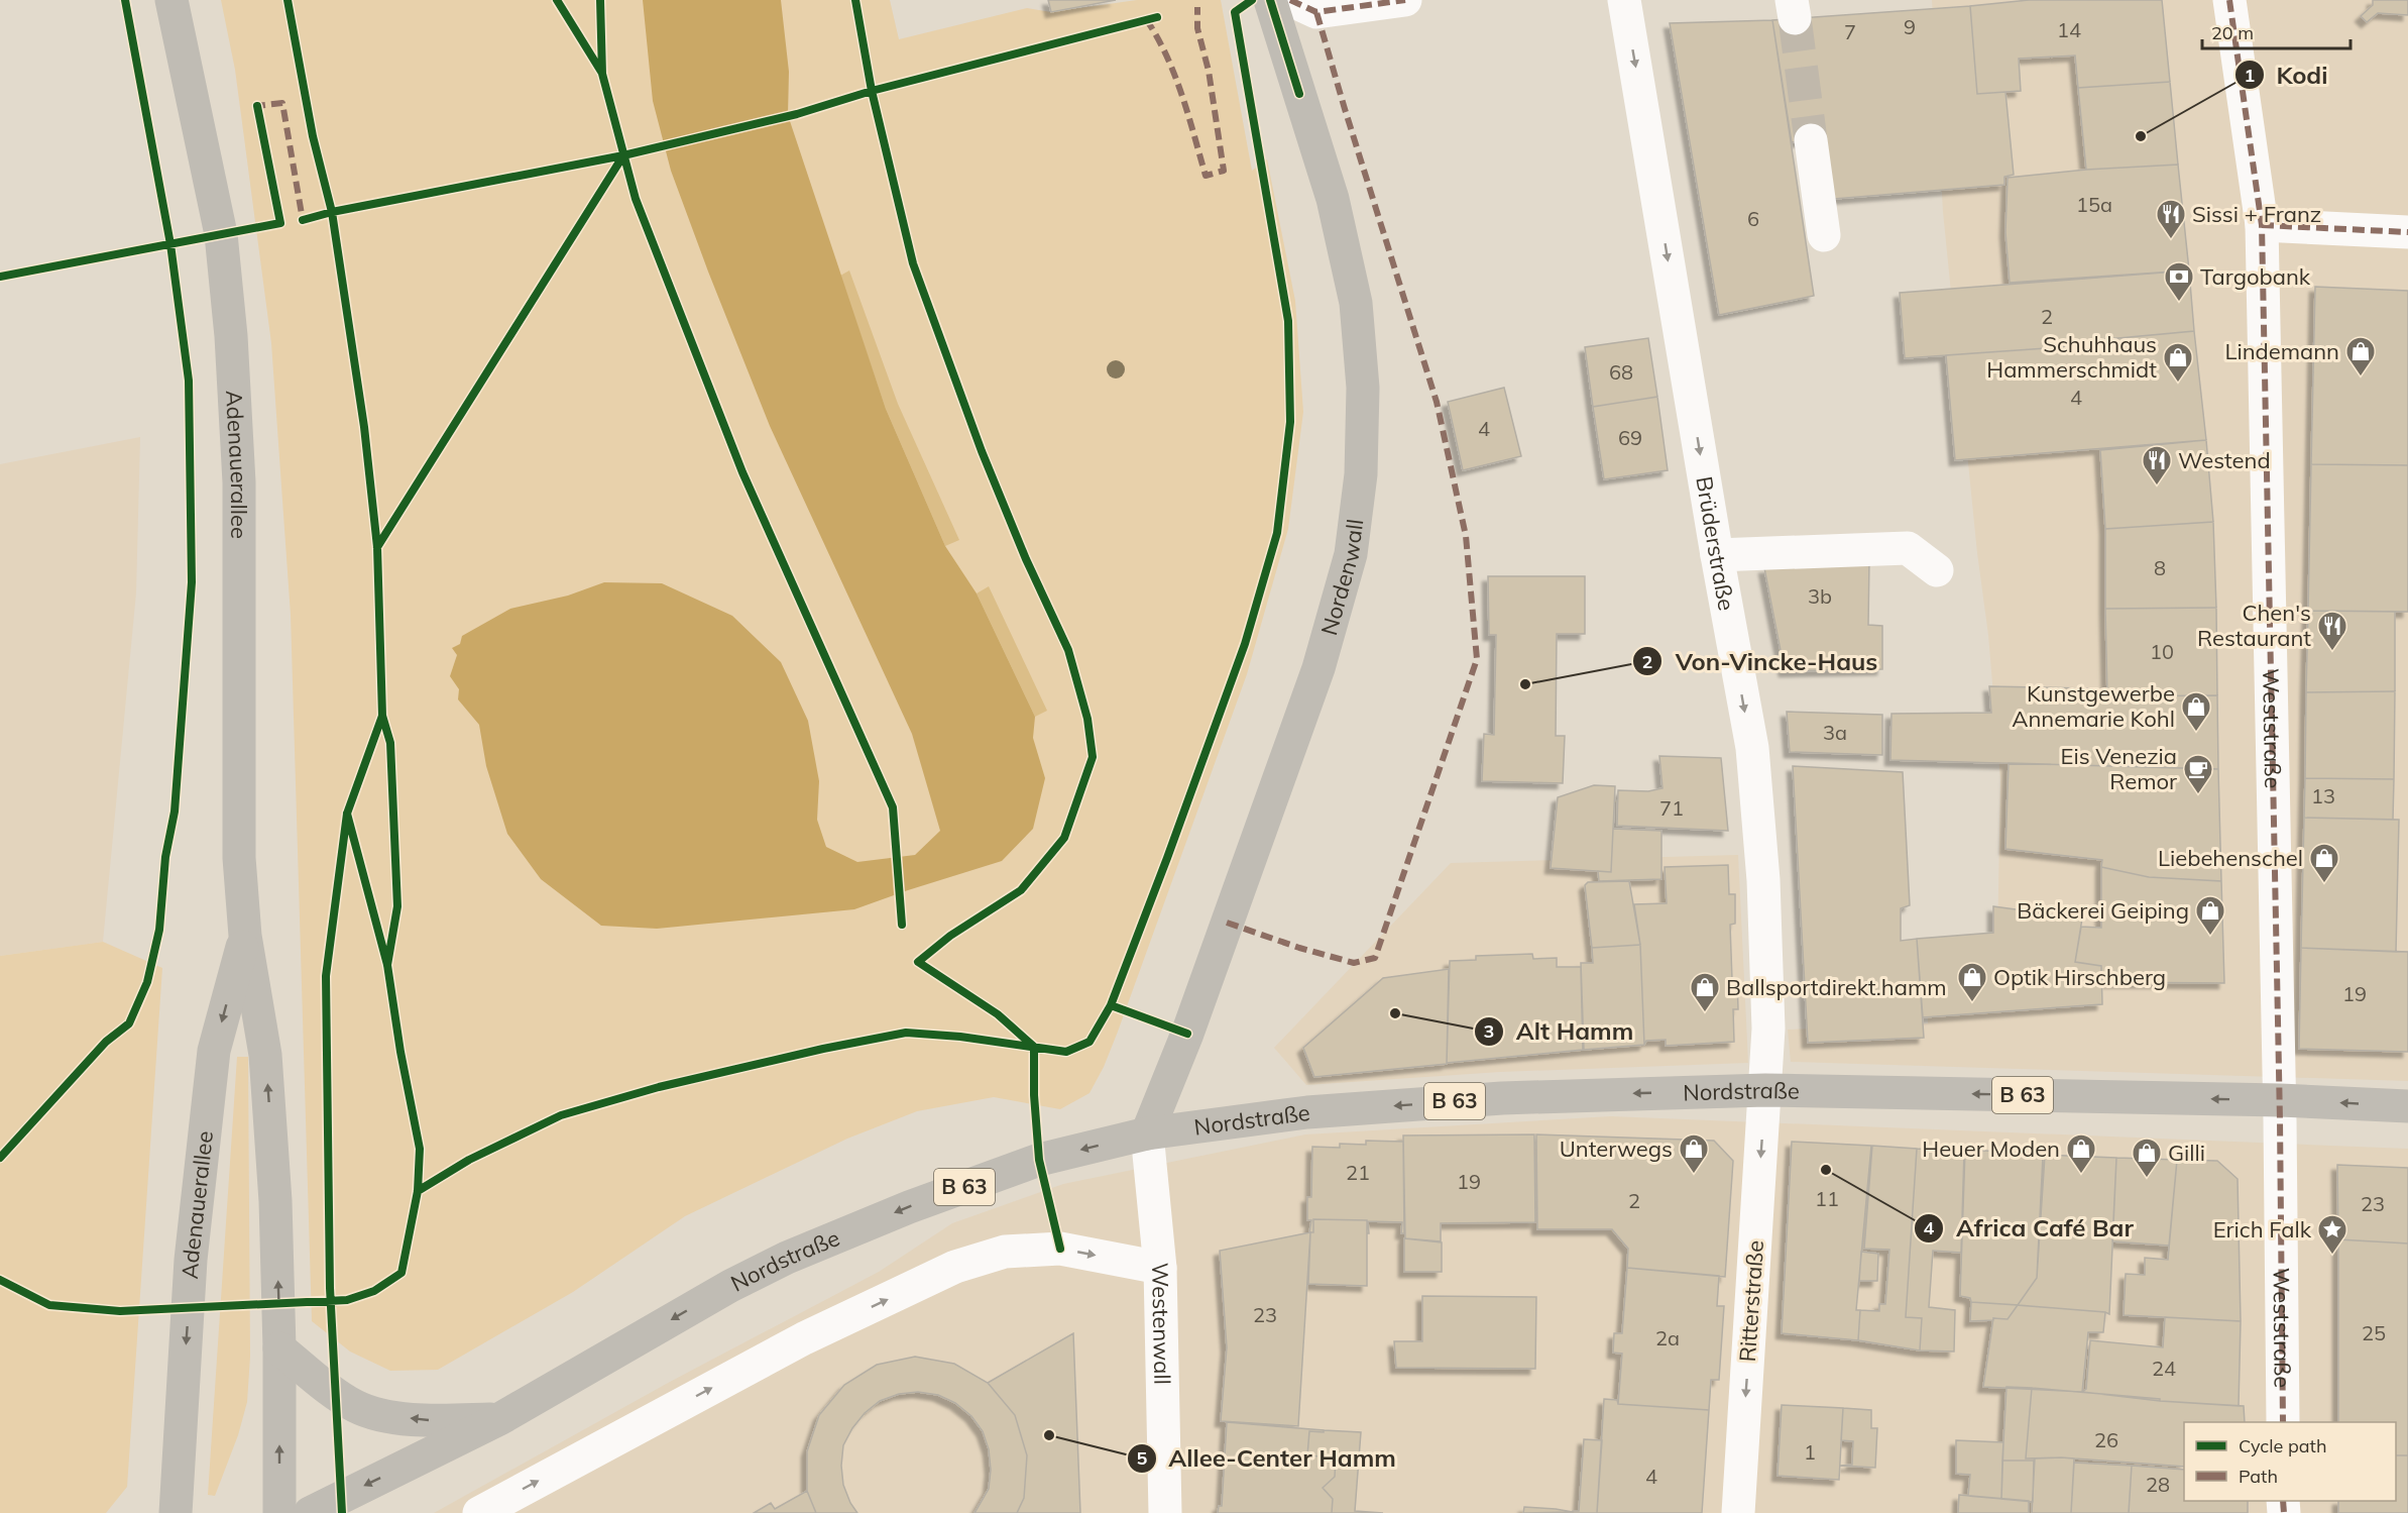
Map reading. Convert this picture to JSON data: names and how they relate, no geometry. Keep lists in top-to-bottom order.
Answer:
{
  "streets": {
    "main road": [
      "Adenauerallee",
      "Nordenwall",
      "Nordstraße",
      "B 63"
    ],
    "street": [
      "Brüderstraße",
      "Weststraße",
      "Ritterstraße",
      "Westenwall"
    ]
  },
  "crossings": [
    ["Brüderstraße", "Nordstraße"],
    ["Brüderstraße", "Ritterstraße"],
    ["Nordenwall", "Nordstraße"],
    ["Nordenwall", "Westenwall"],
    ["Weststraße", "Nordstraße"],
    ["Weststraße", "B 63"],
    ["Nordstraße", "B 63"],
    ["Nordstraße", "Ritterstraße"],
    ["Nordstraße", "Westenwall"]
  ],
  "one_way": ["Brüderstraße", "Nordstraße", "Ritterstraße"],
  "places": {
    "other": [
      "Kodi",
      "Von-Vincke-Haus",
      "Alt Hamm",
      "Africa Café Bar",
      "Allee-Center Hamm"
    ],
    "restaurant": ["Sissi + Franz", "Westend", "Chen's Restaurant"],
    "bank": ["Targobank"],
    "shop": [
      "Lindemann",
      "Schuhhaus Hammerschmidt",
      "Kunstgewerbe Annemarie Kohl",
      "Liebehenschel",
      "Bäckerei Geiping",
      "Optik Hirschberg",
      "Ballsportdirekt.hamm",
      "Unterwegs",
      "Heuer Moden",
      "Gilli"
    ],
    "cafe": ["Eis Venezia Remor"],
    "place": ["Erich Falk"]
  },
  "house_numbers": [
    "9",
    "14",
    "7",
    "15a",
    "6",
    "2",
    "68",
    "4",
    "4",
    "69",
    "8",
    "3b",
    "10",
    "3a",
    "13",
    "71",
    "19",
    "21",
    "19",
    "11",
    "2",
    "23",
    "23",
    "25",
    "2a",
    "24",
    "26",
    "1",
    "4",
    "28"
  ],
  "legend": ["Cycle path", "Path"],
  "scale_bar": "20 m"
}
